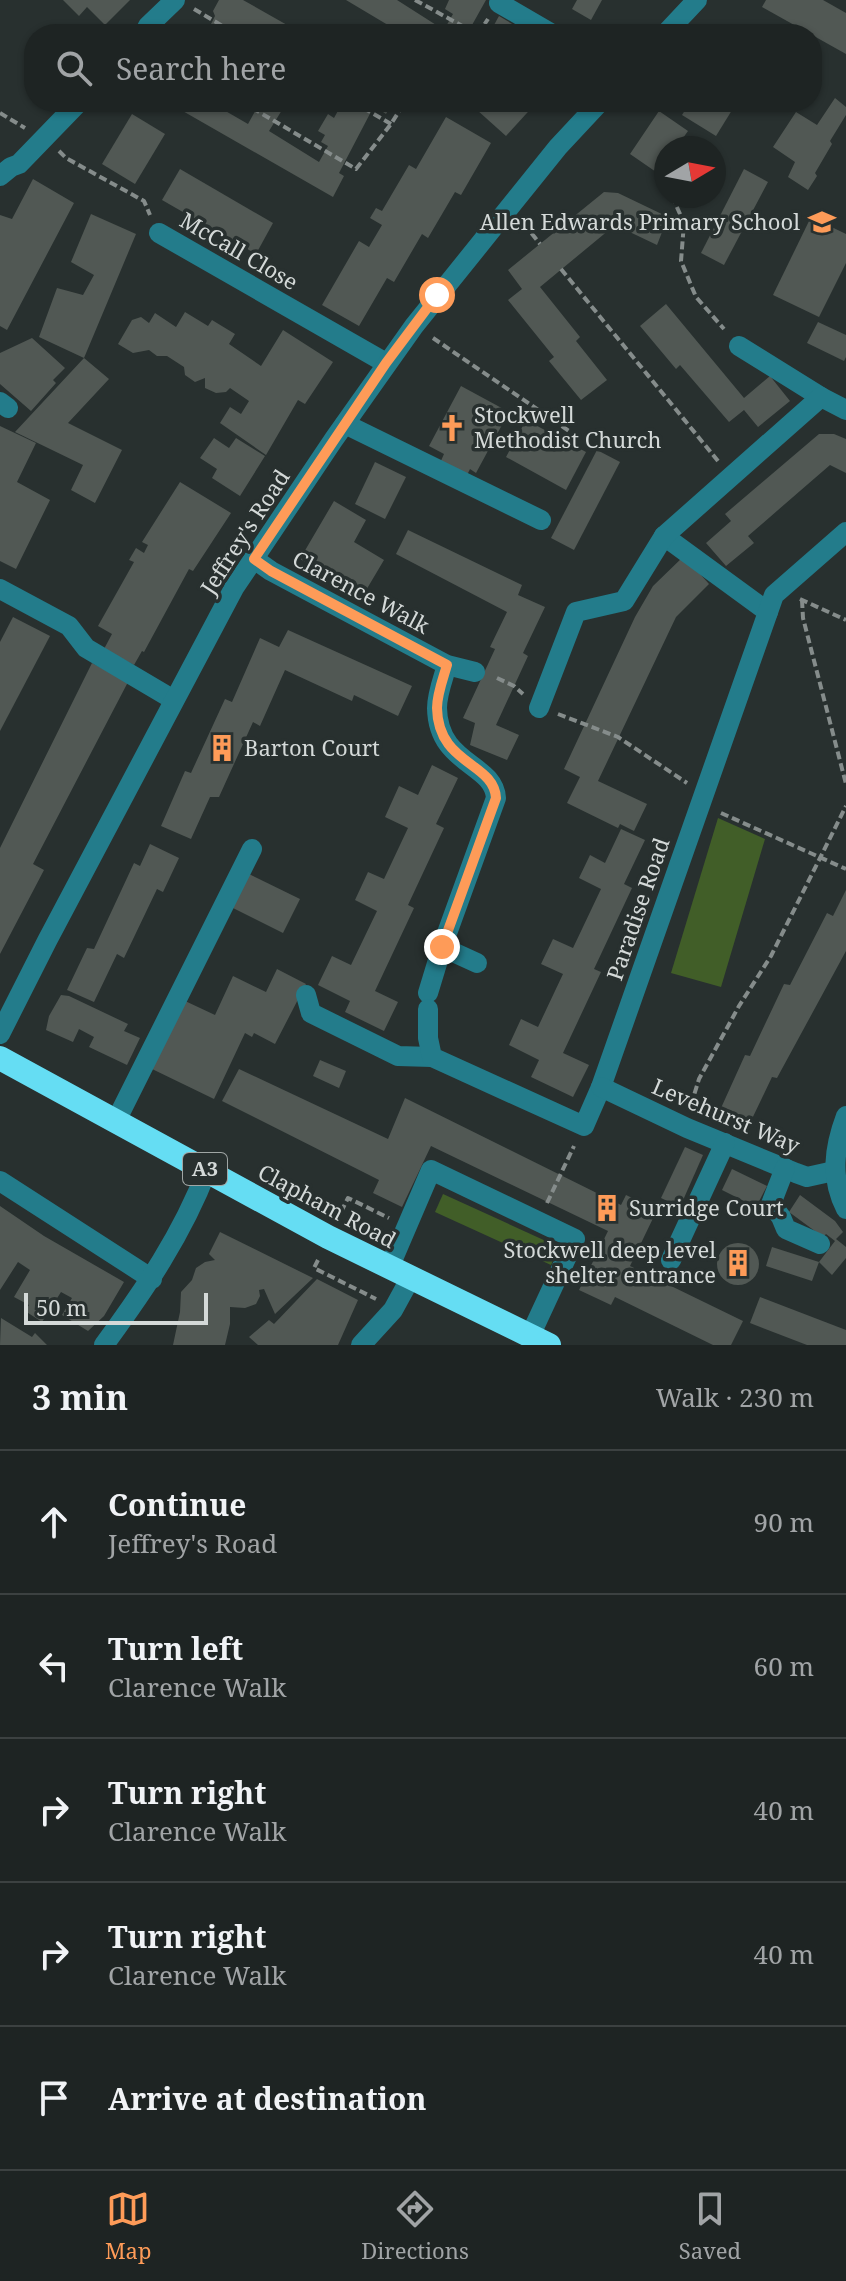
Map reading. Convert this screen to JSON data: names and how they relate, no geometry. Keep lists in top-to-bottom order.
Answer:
{
  "streets": {
    "highway": ["A3", "Clapham Road"],
    "street": [
      "McCall Close",
      "Jeffrey's Road",
      "Clarence Walk",
      "Paradise Road",
      "Levehurst Way"
    ]
  },
  "crossings": [
    ["McCall Close", "Jeffrey's Road"],
    ["Jeffrey's Road", "Clarence Walk"],
    ["Paradise Road", "Levehurst Way"]
  ],
  "places": {
    "school or university": ["Allen Edwards Primary School"],
    "church": ["Stockwell Methodist Church"],
    "building": ["Barton Court", "Surridge Court", "Stockwell deep level shelter entrance"]
  },
  "scale_bar": "50 m",
  "north": "right",
  "page": {
    "search": "Search here",
    "scale": "50 m",
    "heading": ["3 min", "Walk · 230 m"],
    "list": [
      ["Continue", "Jeffrey's Road", "90 m"],
      ["Turn left", "Clarence Walk", "60 m"],
      ["Turn right", "Clarence Walk", "40 m"],
      ["Turn right", "Clarence Walk", "40 m"],
      "Arrive at destination"
    ],
    "nav": ["Map", "Directions", "Saved"]
  }
}
